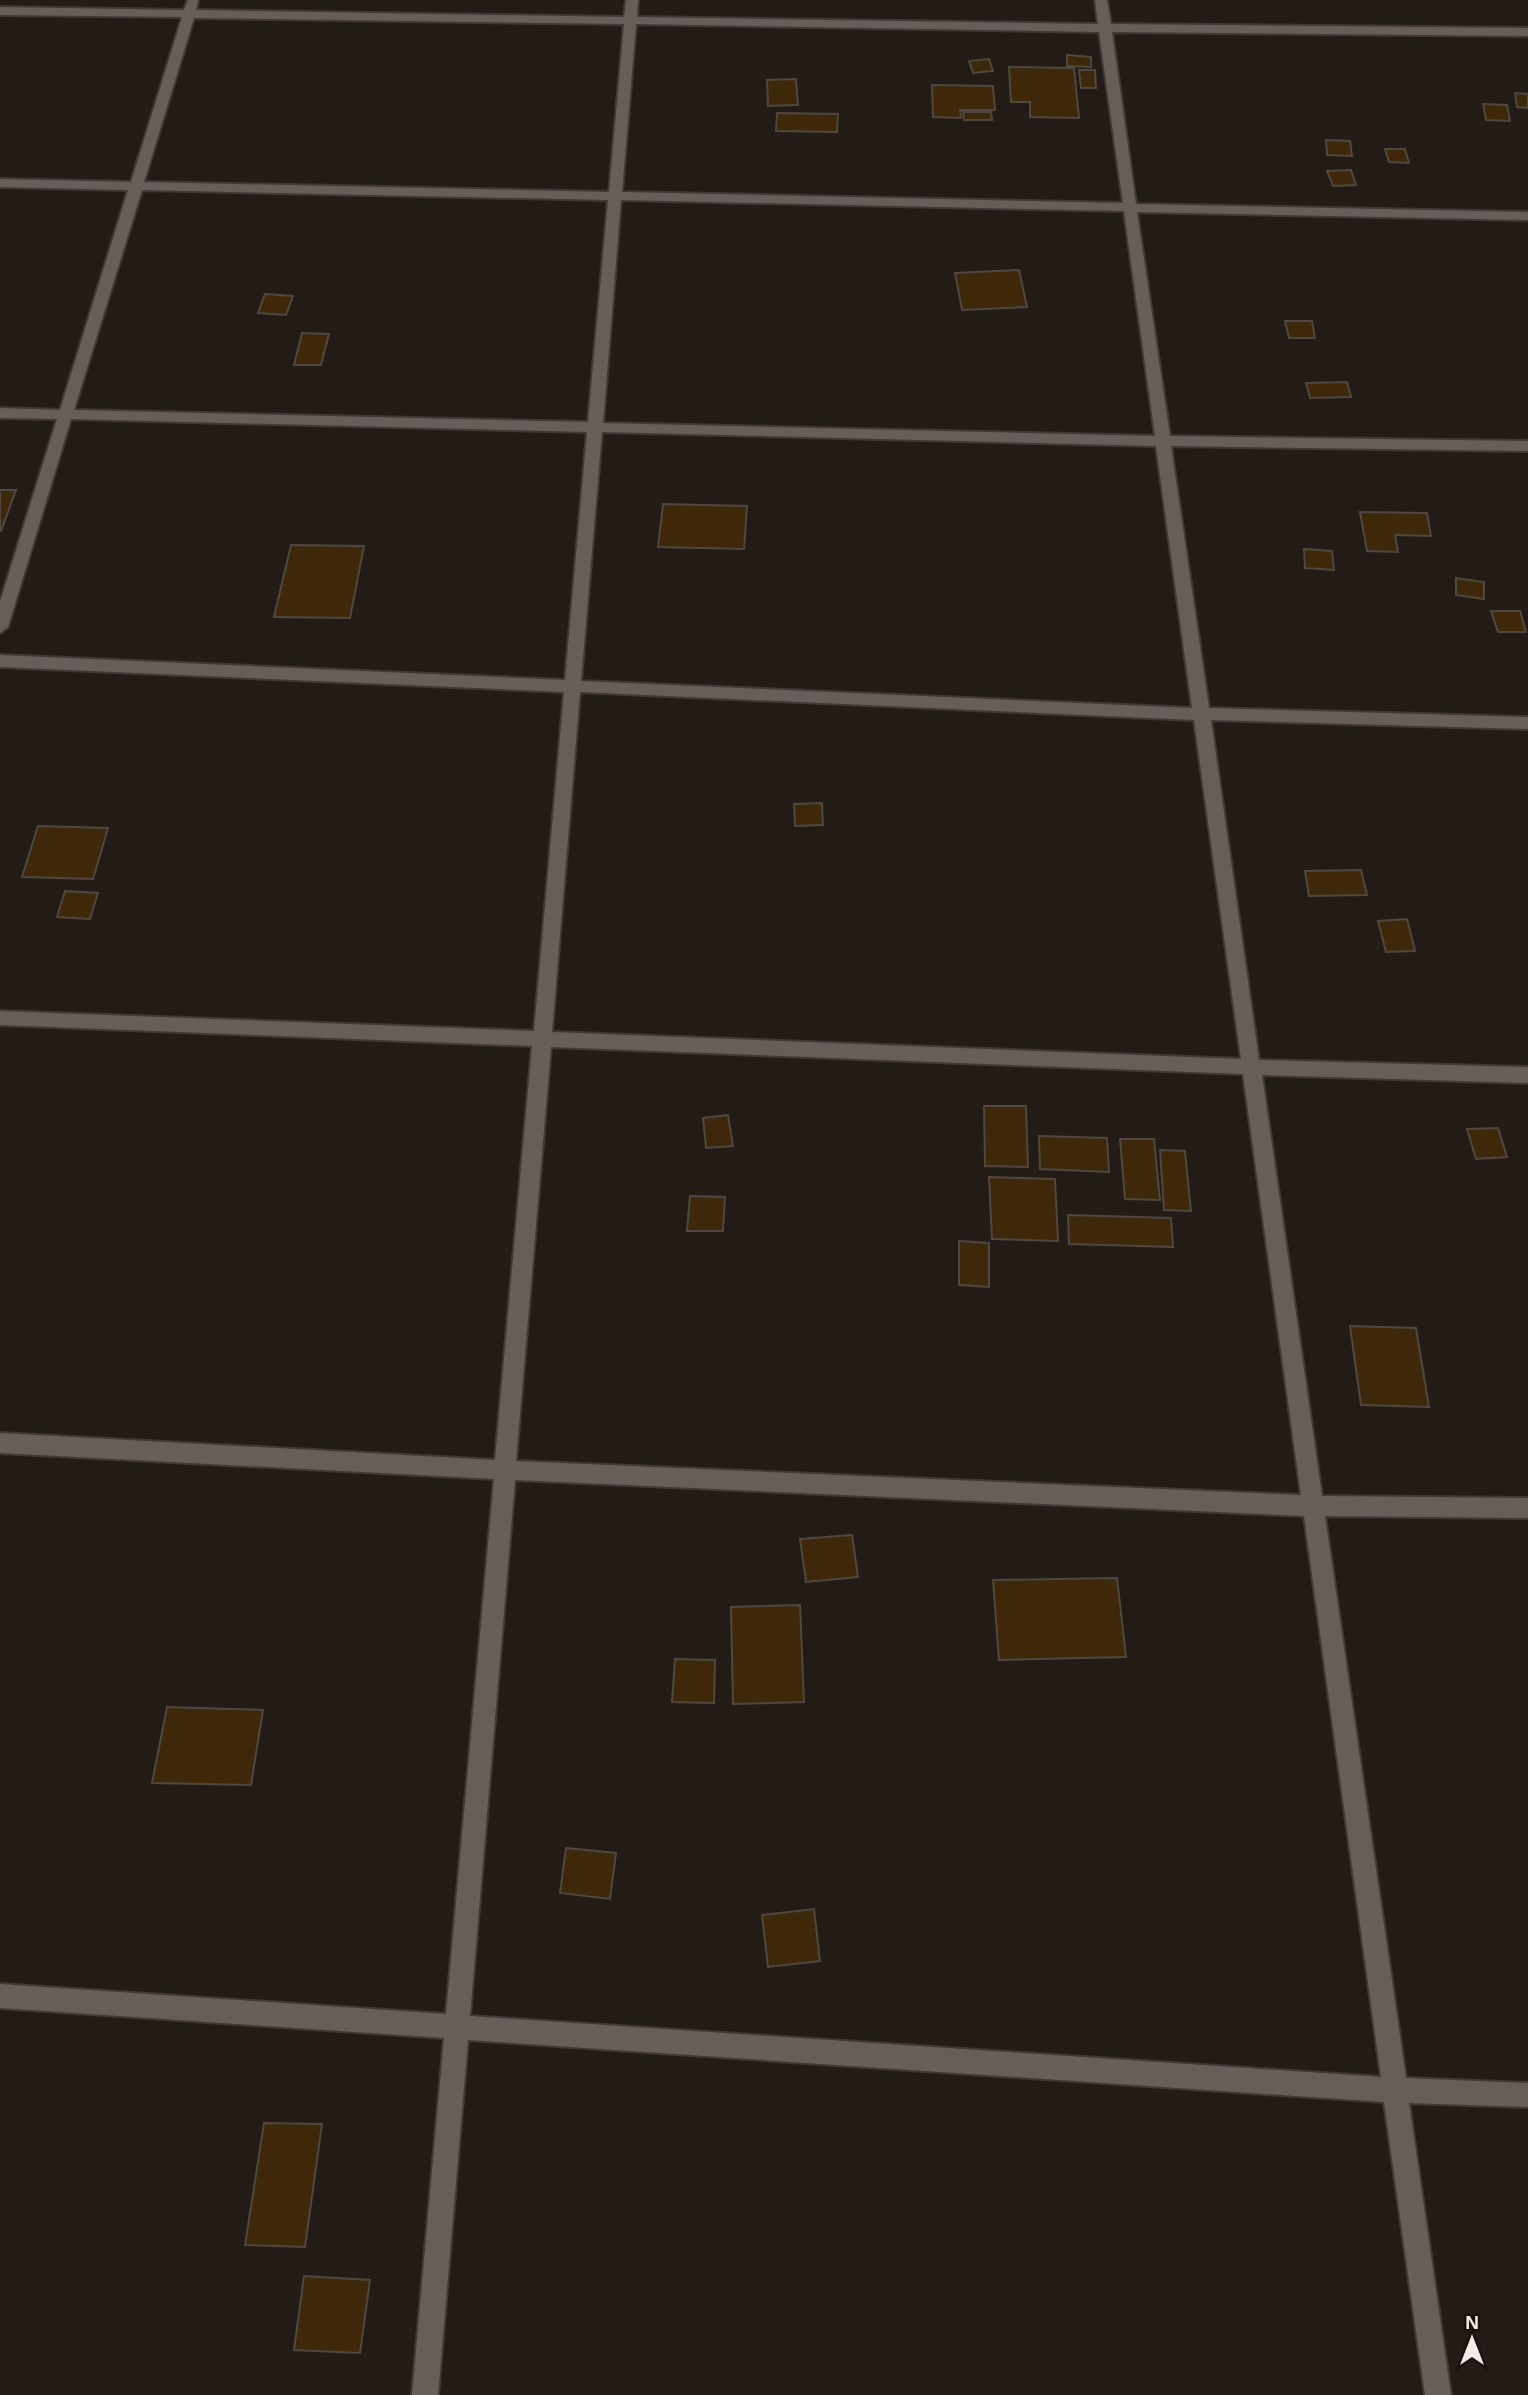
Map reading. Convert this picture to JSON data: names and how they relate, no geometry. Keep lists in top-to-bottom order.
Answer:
{
  "north": "top"
}
